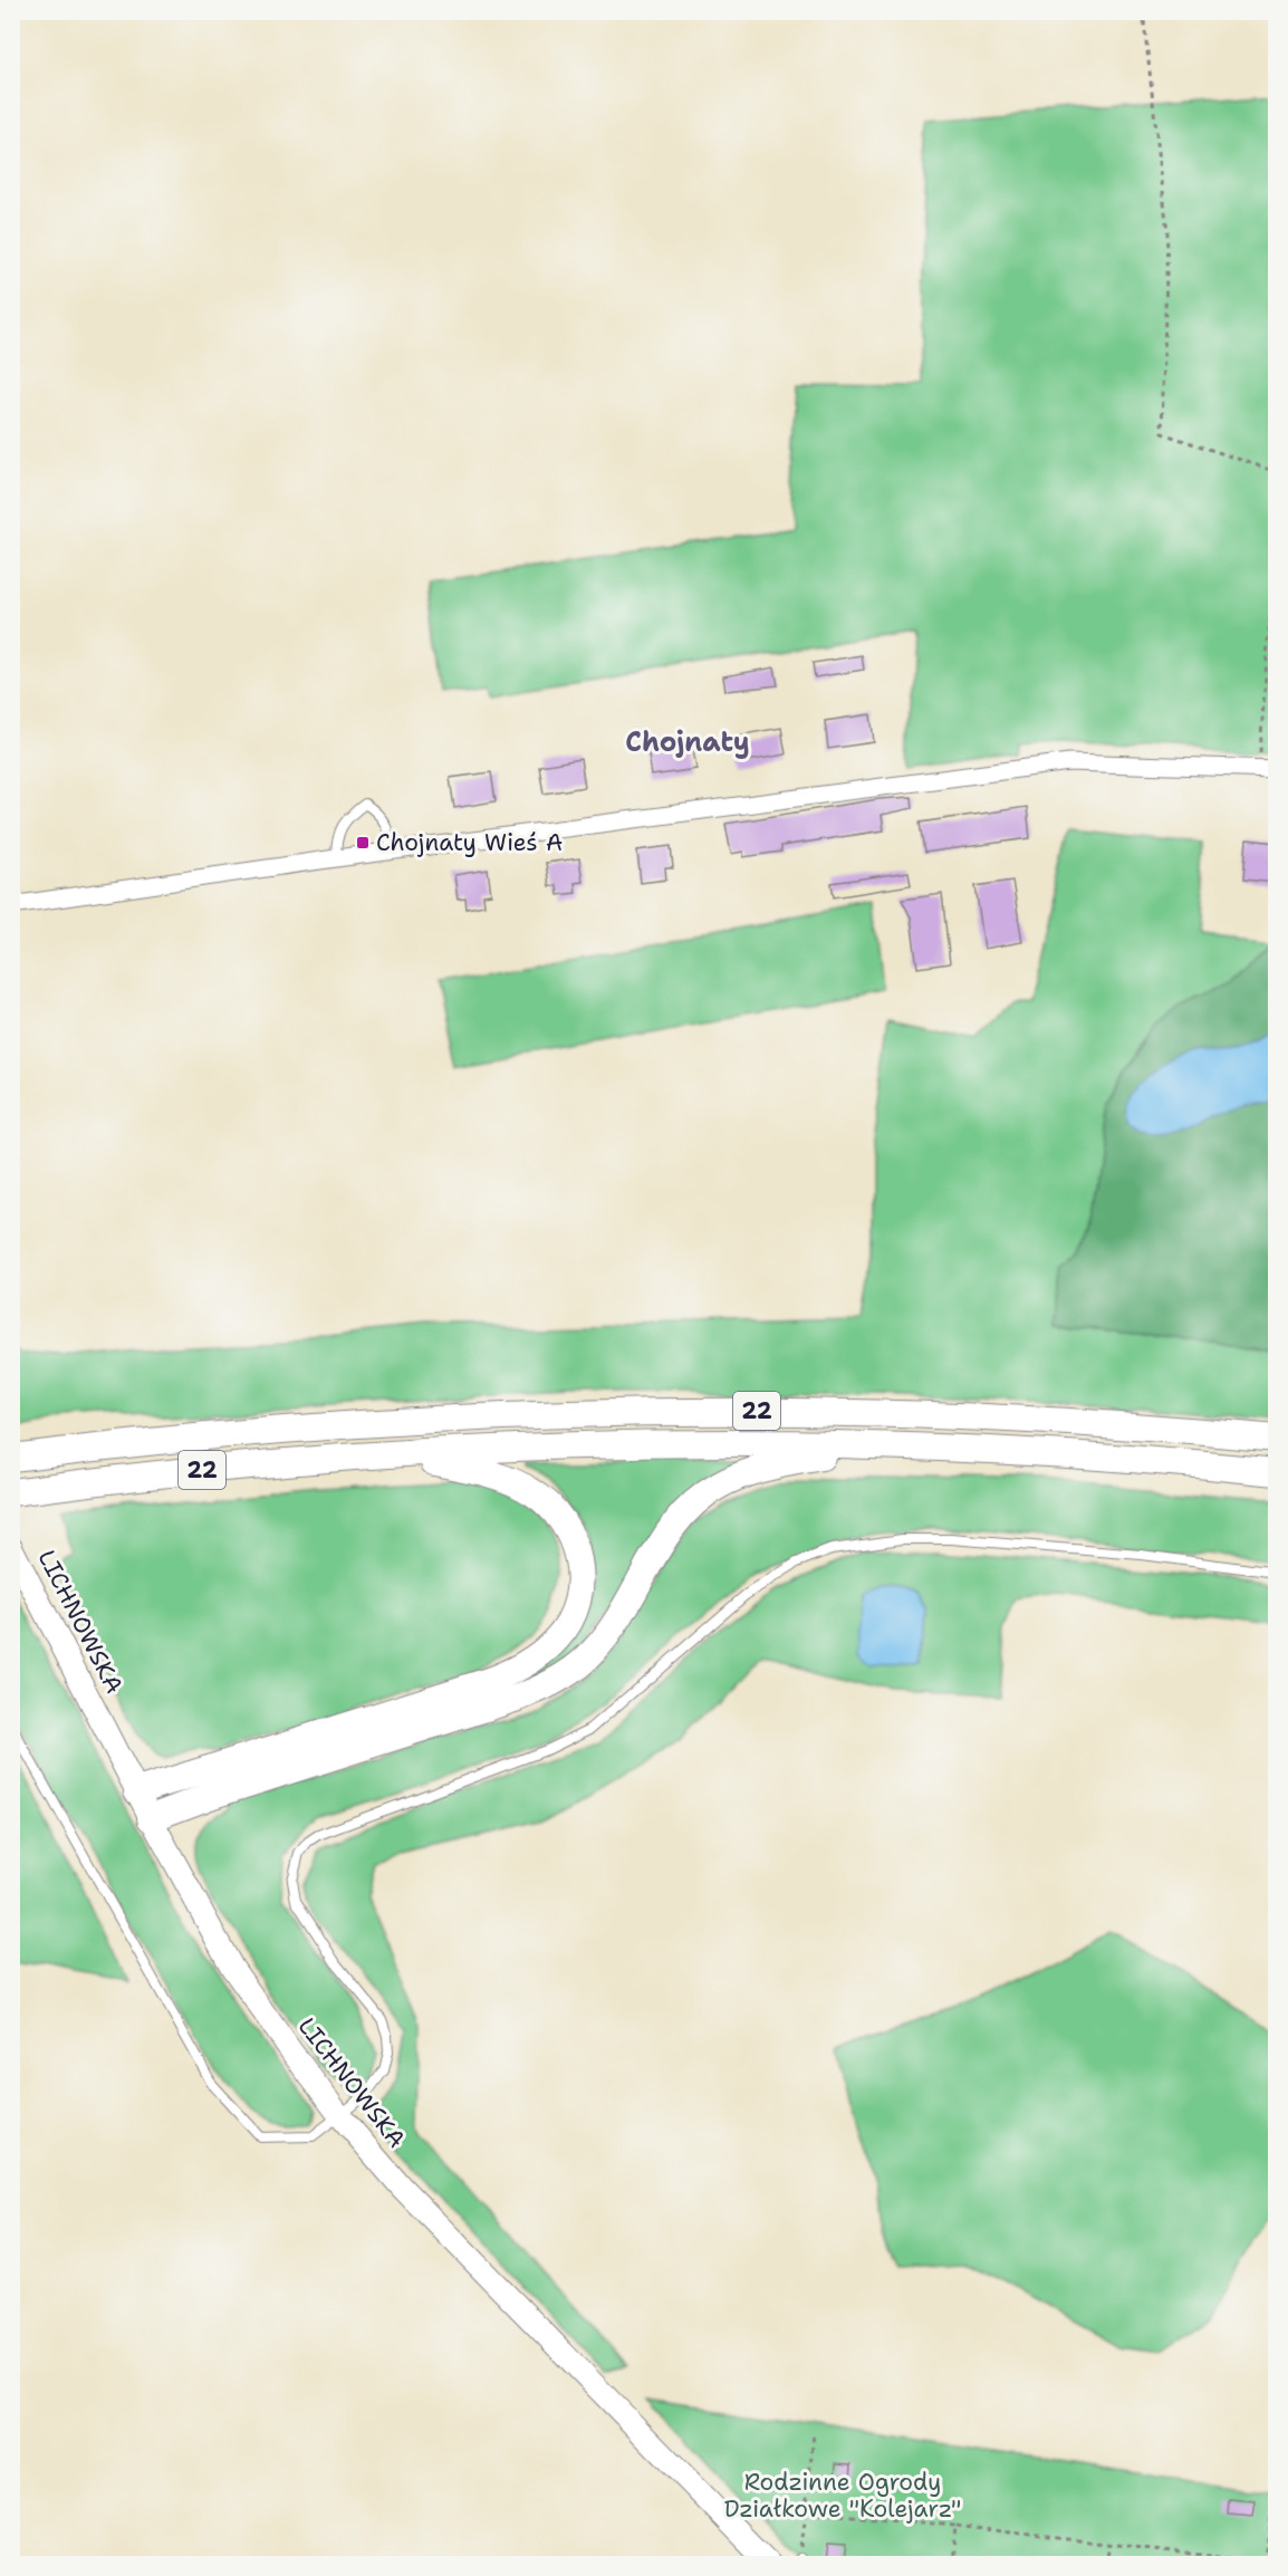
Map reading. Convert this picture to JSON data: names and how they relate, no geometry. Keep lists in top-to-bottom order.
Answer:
{
  "streets": {
    "main road": ["22"],
    "street": ["LICHNOWSKA"]
  },
  "crossings": [
    ["22", "LICHNOWSKA"]
  ],
  "districts": ["Chojnaty"],
  "parks": ["Rodzinne Ogrody Działkowe \"Kolejarz\""],
  "places": {
    "transit": ["Chojnaty Wieś A"]
  }
}
